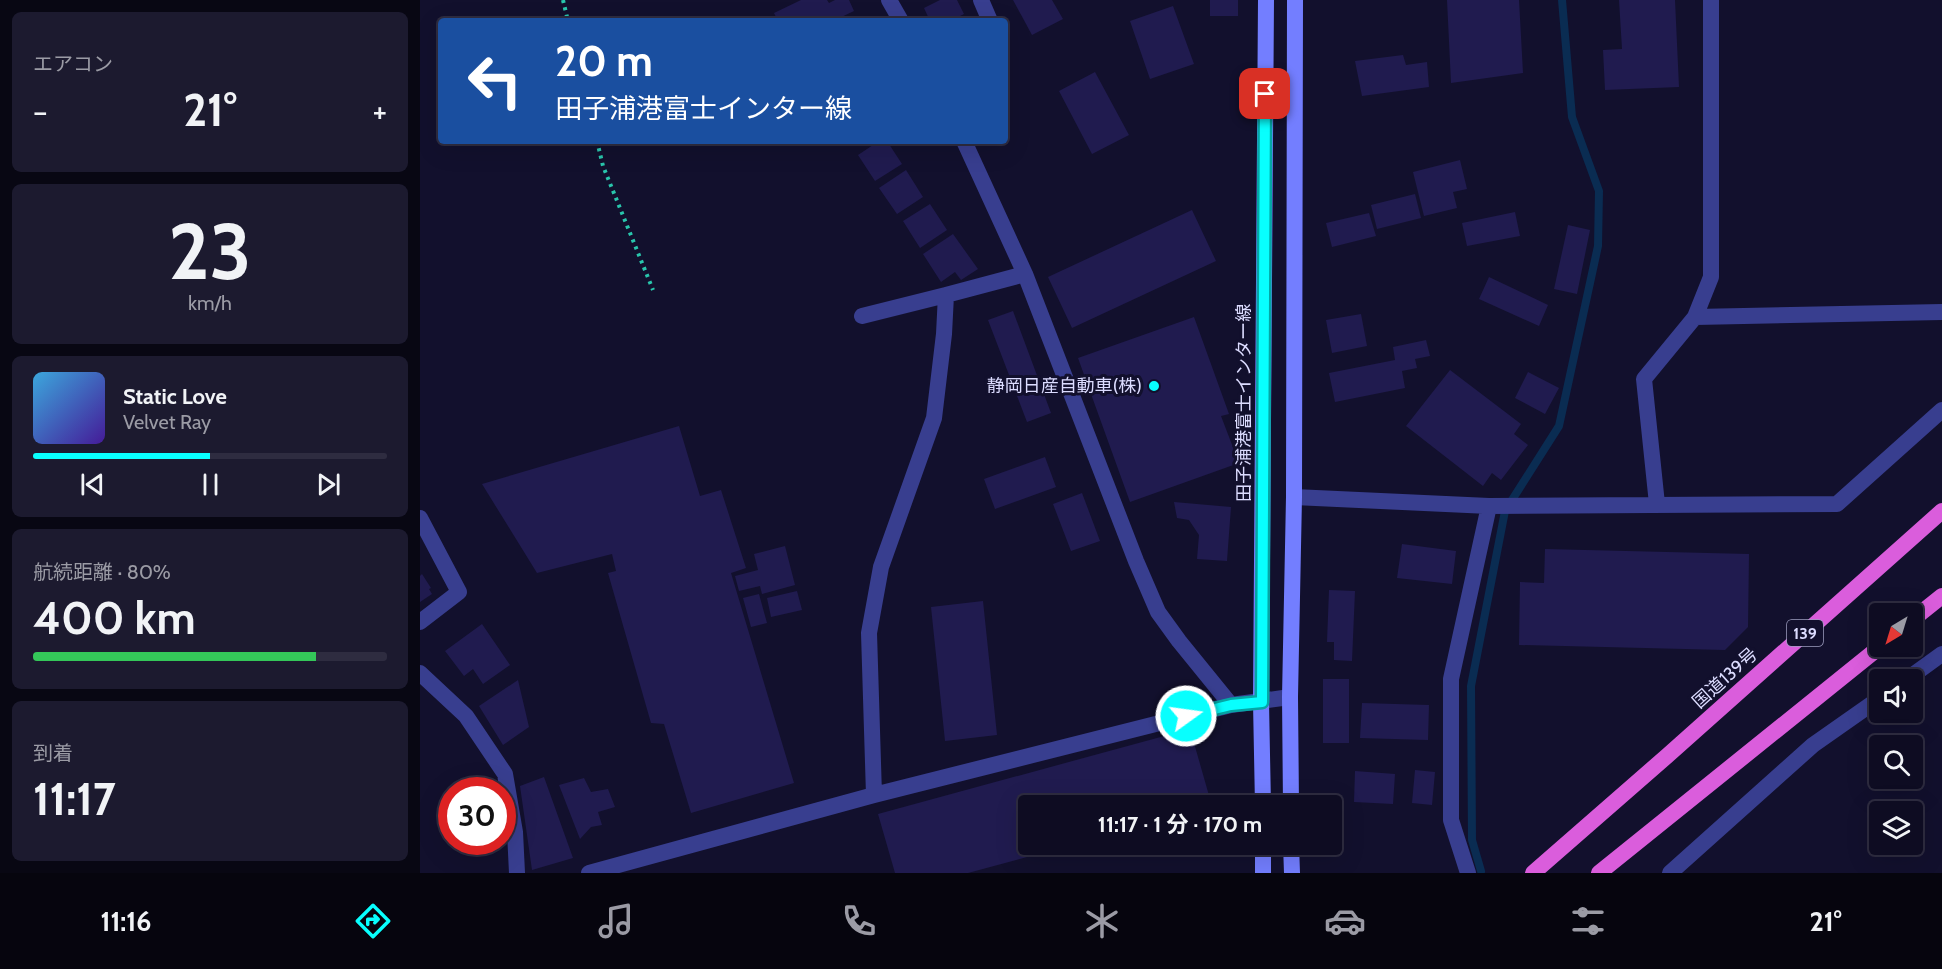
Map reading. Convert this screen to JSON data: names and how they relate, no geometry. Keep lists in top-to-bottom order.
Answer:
{
  "streets": {
    "highway": ["139", "国道139号"],
    "main road": ["田子浦港富士インター線"]
  },
  "places": ["静岡日産自動車(株)"],
  "north": "bottom left",
  "page": {
    "tile": [
      "エアコン",
      ["23", "km/h"],
      ["航続距離 · 80%", "400 km"],
      ["到着", "11:17"]
    ],
    "turn": ["20 m", "田子浦港富士インター線"],
    "heat": ["−", "21°", "+"],
    "song": ["Static Love", "Velvet Ray"],
    "limit": "30",
    "trip": "11:17 · 1 分 · 170 m",
    "tabs": ["11:16", "21°"]
  }
}
